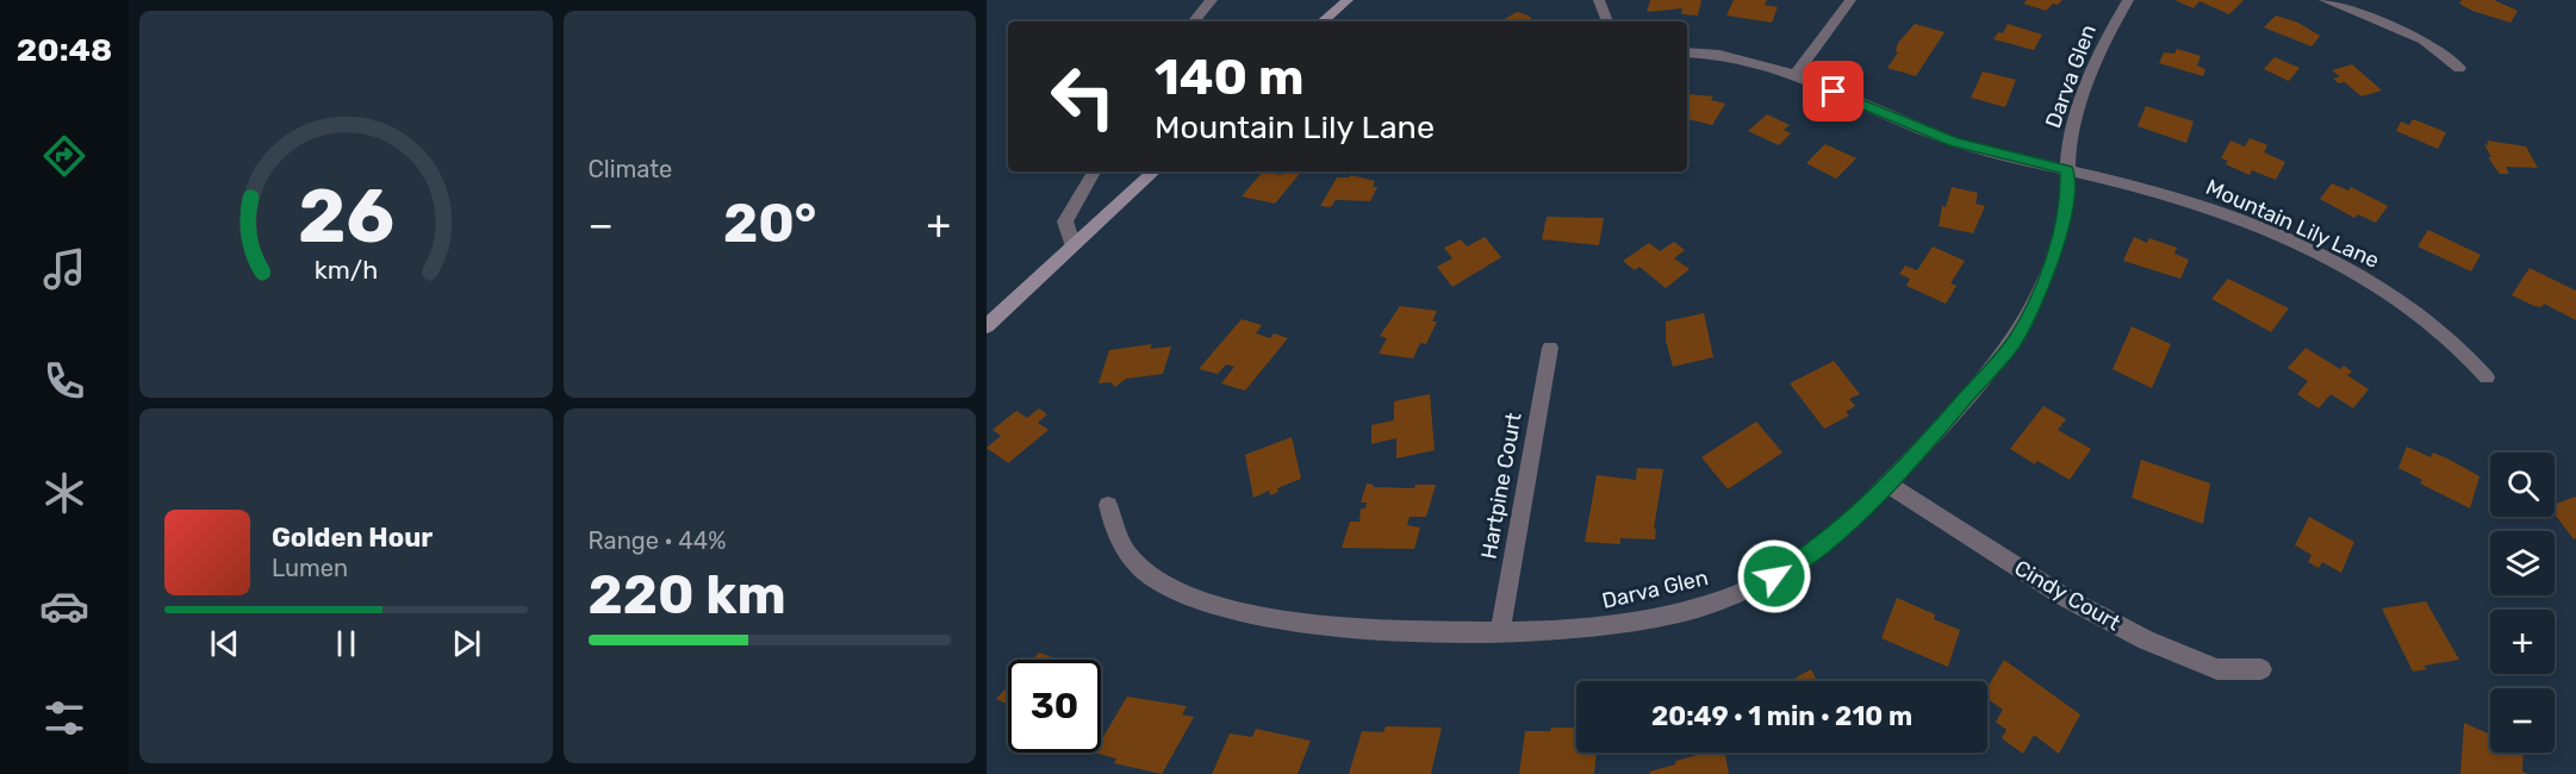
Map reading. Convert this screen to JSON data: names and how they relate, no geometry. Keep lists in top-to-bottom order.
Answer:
{
  "streets": {
    "street": [
      "Darva Glen",
      "Mountain Lily Lane",
      "Hartpine Court",
      "Cindy Court"
    ]
  },
  "crossings": [
    ["Darva Glen", "Mountain Lily Lane"],
    ["Darva Glen", "Hartpine Court"],
    ["Darva Glen", "Cindy Court"]
  ],
  "page": {
    "tabs": "20:48",
    "tile": [
      "Climate",
      ["Range · 44%", "220 km"]
    ],
    "turn": ["140 m", "Mountain Lily Lane"],
    "heat": ["−", "20°", "+"],
    "map_buttons": ["+", "−"],
    "song": ["Golden Hour", "Lumen"],
    "limit": "30",
    "trip": "20:49 · 1 min · 210 m",
    "gauge": ["26", "km/h"]
  }
}
